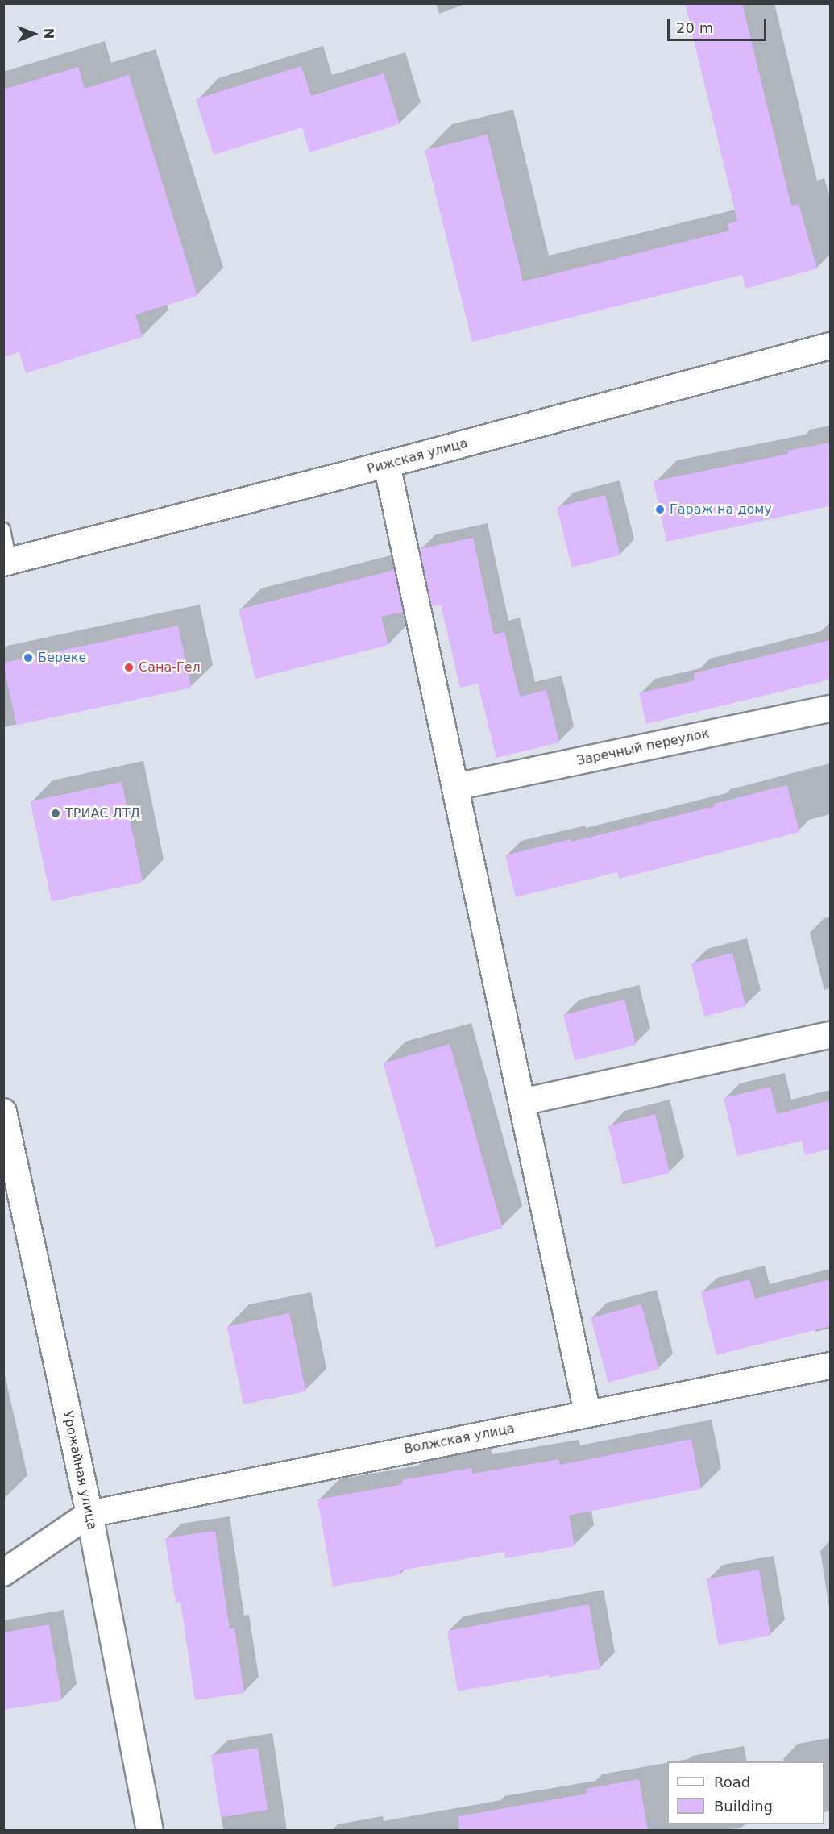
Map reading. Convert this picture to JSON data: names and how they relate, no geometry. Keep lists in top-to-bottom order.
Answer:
{
  "streets": {
    "street": [
      "Рижская улица",
      "Заречный переулок",
      "Волжская улица",
      "Урожайная улица"
    ]
  },
  "crossings": [
    ["Волжская улица", "Урожайная улица"]
  ],
  "places": [
    "Гараж на дому",
    "Береке",
    "Сана-Гел",
    "ТРИАС ЛТД"
  ],
  "legend": ["Road", "Building"],
  "scale_bar": "20 m",
  "north": "right"
}
